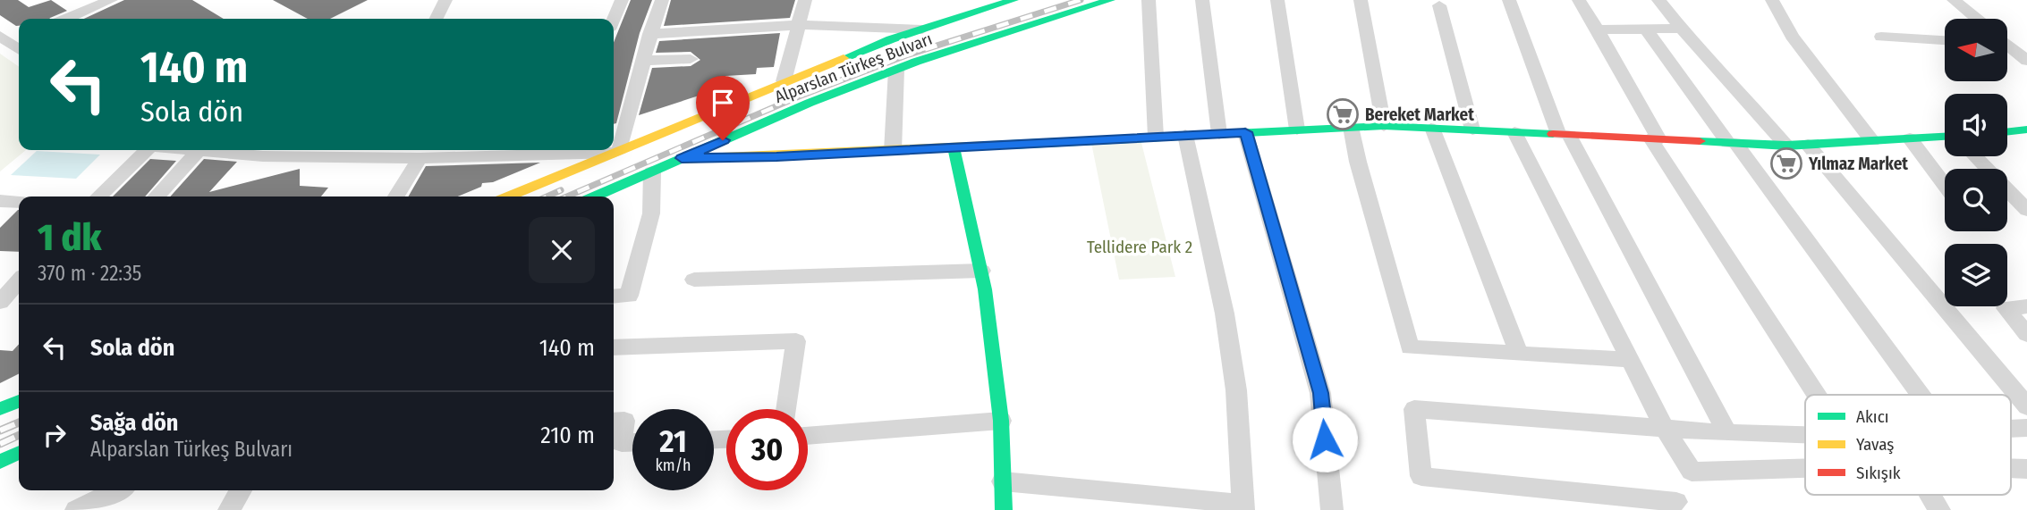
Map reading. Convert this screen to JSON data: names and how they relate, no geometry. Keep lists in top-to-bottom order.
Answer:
{
  "streets": {
    "main road": ["Alparslan Türkeş Bulvarı"]
  },
  "parks": ["Tellidere Park 2"],
  "places": {
    "supermarket": ["Bereket Market", "Yılmaz Market"]
  },
  "legend": ["Akıcı", "Yavaş", "Sıkışık"],
  "north": "left",
  "page": {
    "turn": ["140 m", "Sola dön"],
    "heading": ["1 dk", "370 m · 22:35"],
    "list": [
      {
        "name": "Sola dön",
        "value": "140 m"
      },
      {
        "name": "Sağa dön",
        "note": "Alparslan Türkeş Bulvarı",
        "value": "210 m"
      }
    ],
    "speed": "21 km/h",
    "limit": "30"
  }
}
